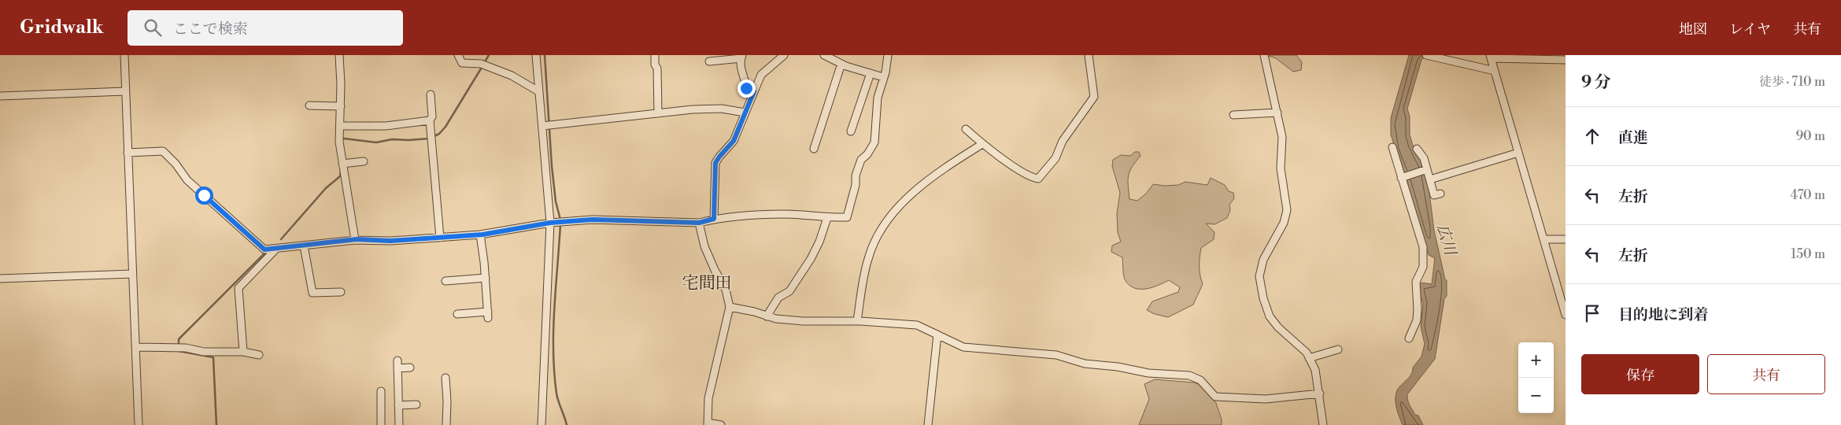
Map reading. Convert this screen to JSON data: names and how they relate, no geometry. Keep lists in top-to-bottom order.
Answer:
{
  "districts": ["宅間田"],
  "water": ["広川"],
  "page": {
    "header": "Gridwalk",
    "search": "ここで検索",
    "nav": ["地図", "レイヤ", "共有"],
    "heading": ["9 分", "徒歩 · 710 m"],
    "list": [
      ["直進", "90 m"],
      ["左折", "470 m"],
      ["左折", "150 m"],
      "目的地に到着"
    ],
    "map_buttons": ["+", "−"],
    "buttons": ["保存", "共有"]
  }
}
